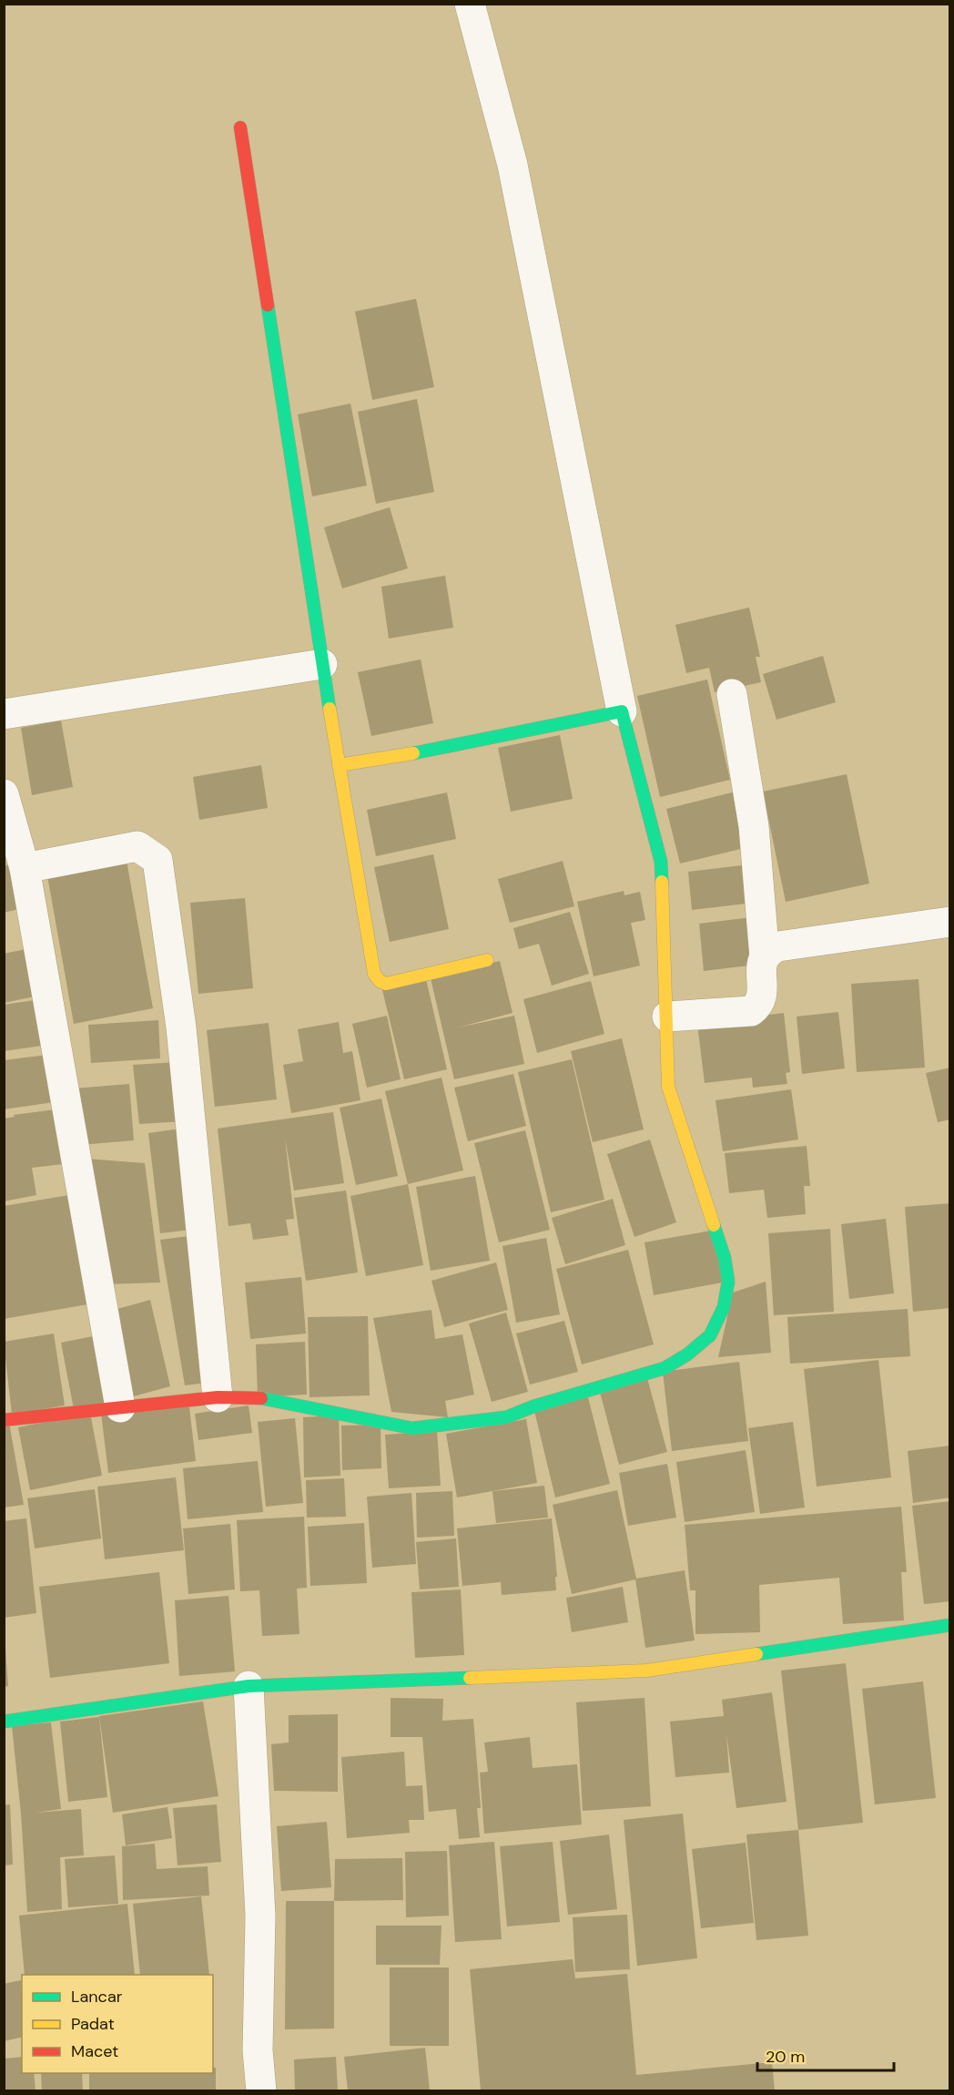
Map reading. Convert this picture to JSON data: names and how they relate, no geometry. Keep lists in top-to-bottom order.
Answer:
{
  "legend": ["Lancar", "Padat", "Macet"],
  "scale_bar": "20 m"
}
